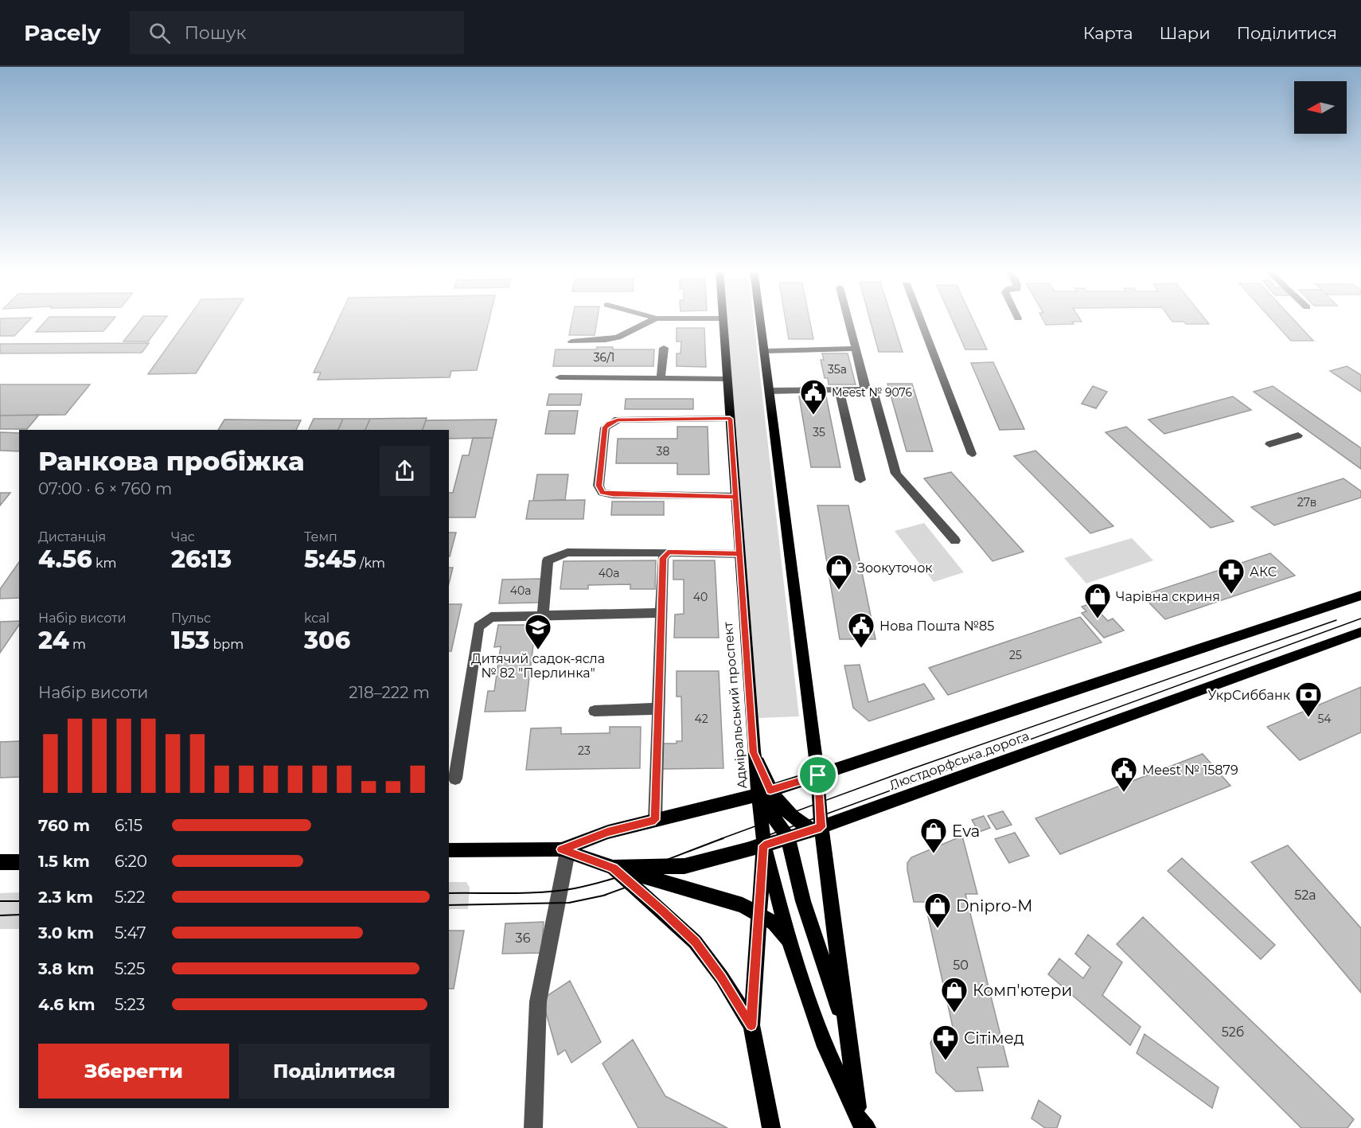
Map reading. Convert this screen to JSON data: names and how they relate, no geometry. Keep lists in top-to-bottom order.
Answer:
{
  "streets": {
    "main road": ["Адміральський проспект", "Люстдорфська дорога"]
  },
  "crossings": [
    ["Адміральський проспект", "Люстдорфська дорога"]
  ],
  "places": {
    "public building": ["Meest № 9076", "Нова Пошта №85", "Meest № 15879"],
    "shop": [
      "Зоокуточок",
      "Чарівна скриня",
      "Eva",
      "Dnipro-M",
      "Комп'ютери"
    ],
    "pharmacy": ["АКС", "Сітімед"],
    "school or university": ["Дитячий садок-ясла № 82 \"Перлинка\""],
    "bank": ["УкрСиббанк"]
  },
  "house_numbers": [
    "36/1",
    "35а",
    "35",
    "38",
    "27в",
    "40а",
    "40а",
    "40",
    "25",
    "42",
    "54",
    "23",
    "52а",
    "36",
    "50",
    "52б"
  ],
  "north": "left",
  "page": {
    "header": "Pacely",
    "search": "Пошук",
    "nav": ["Карта", "Шари", "Поділитися"],
    "heading": ["Ранкова пробіжка", "07:00 · 6 × 760 m"],
    "stats": [
      ["Дистанція", "4.56 km"],
      ["Час", "26:13"],
      ["Темп", "5:45 /km"],
      ["Набір висоти", "24 m"],
      ["Пульс", "153 bpm"],
      ["kcal", "306"]
    ],
    "chart": ["Набір висоти", "218–222 m"],
    "list": [
      {
        "name": "760 m",
        "note": "6:15"
      },
      {
        "name": "1.5 km",
        "note": "6:20"
      },
      {
        "name": "2.3 km",
        "note": "5:22"
      },
      {
        "name": "3.0 km",
        "note": "5:47"
      },
      {
        "name": "3.8 km",
        "note": "5:25"
      },
      {
        "name": "4.6 km",
        "note": "5:23"
      }
    ],
    "buttons": ["Зберегти", "Поділитися"]
  }
}
